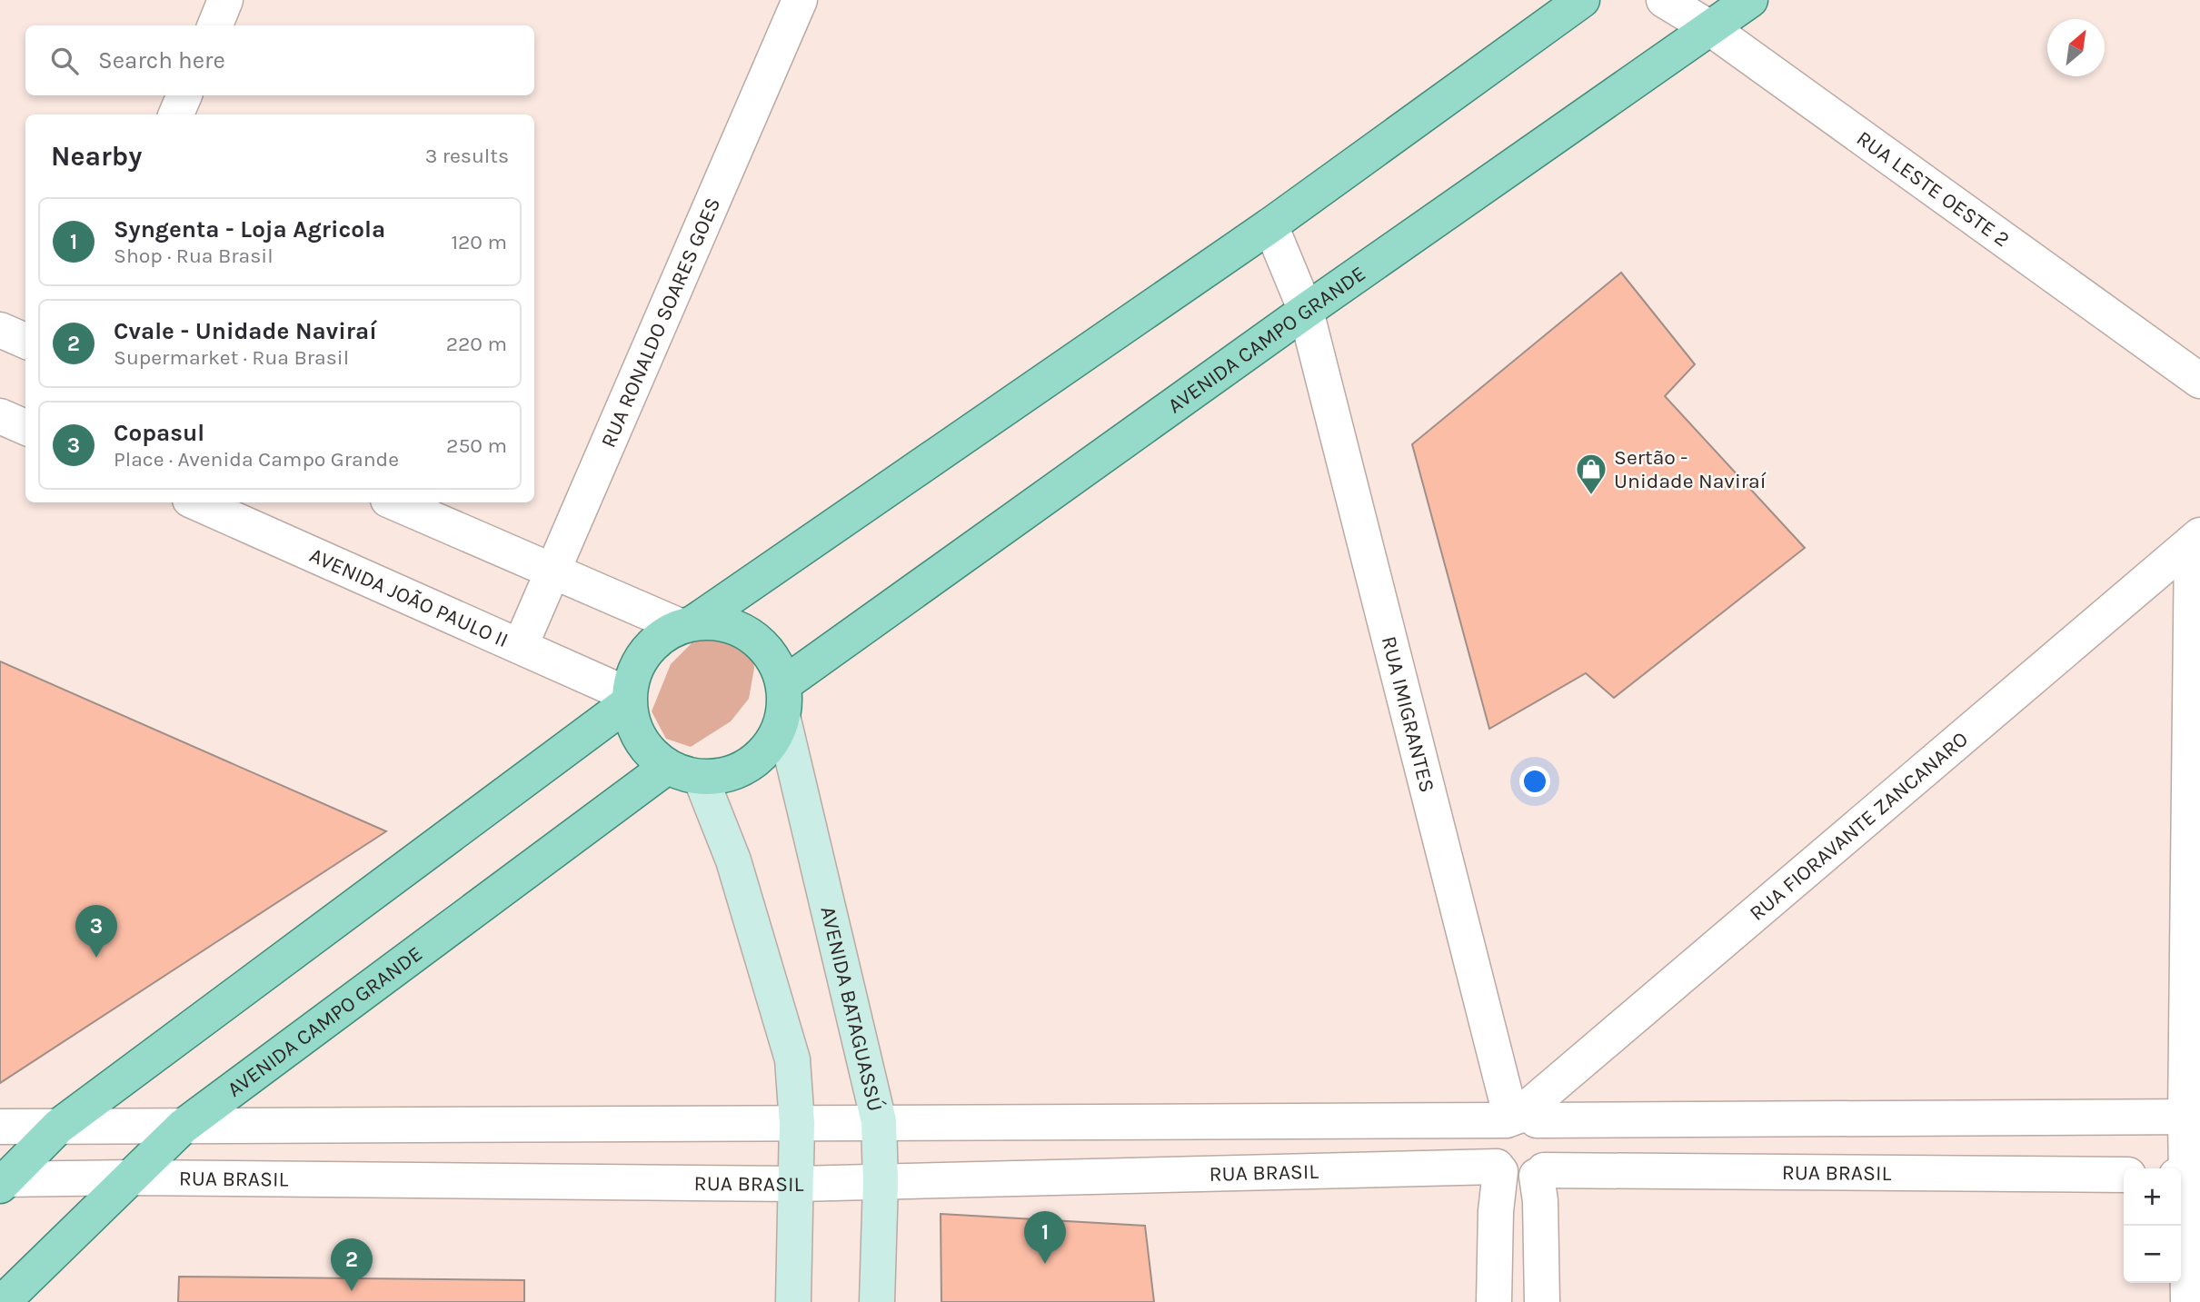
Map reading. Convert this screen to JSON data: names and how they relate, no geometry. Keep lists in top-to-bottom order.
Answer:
{
  "streets": {
    "main road": ["AVENIDA CAMPO GRANDE", "AVENIDA BATAGUASSÚ"],
    "street": [
      "RUA LESTE OESTE 2",
      "RUA RONALDO SOARES GOES",
      "AVENIDA JOÃO PAULO II",
      "RUA IMIGRANTES",
      "RUA FIORAVANTE ZANCANARO",
      "RUA BRASIL"
    ]
  },
  "crossings": [
    ["RUA LESTE OESTE 2", "AVENIDA CAMPO GRANDE"],
    ["RUA RONALDO SOARES GOES", "AVENIDA JOÃO PAULO II"],
    ["AVENIDA CAMPO GRANDE", "AVENIDA JOÃO PAULO II"],
    ["AVENIDA CAMPO GRANDE", "RUA IMIGRANTES"],
    ["AVENIDA CAMPO GRANDE", "AVENIDA BATAGUASSÚ"],
    ["AVENIDA CAMPO GRANDE", "RUA BRASIL"],
    ["AVENIDA JOÃO PAULO II", "AVENIDA BATAGUASSÚ"],
    ["RUA IMIGRANTES", "RUA FIORAVANTE ZANCANARO"],
    ["RUA IMIGRANTES", "RUA BRASIL"],
    ["RUA FIORAVANTE ZANCANARO", "RUA BRASIL"],
    ["AVENIDA BATAGUASSÚ", "RUA BRASIL"]
  ],
  "places": {
    "shop": ["Sertão - Unidade Naviraí"]
  },
  "north": "top right",
  "page": {
    "search": "Search here",
    "heading": ["Nearby", "3 results"],
    "list": [
      {
        "mark": "1",
        "name": "Syngenta - Loja Agricola",
        "note": "Shop · Rua Brasil",
        "value": "120 m"
      },
      {
        "mark": "2",
        "name": "Cvale - Unidade Naviraí",
        "note": "Supermarket · Rua Brasil",
        "value": "220 m"
      },
      {
        "mark": "3",
        "name": "Copasul",
        "note": "Place · Avenida Campo Grande",
        "value": "250 m"
      }
    ],
    "pins": ["3", "1", "2"],
    "map_buttons": ["+", "−"]
  }
}
